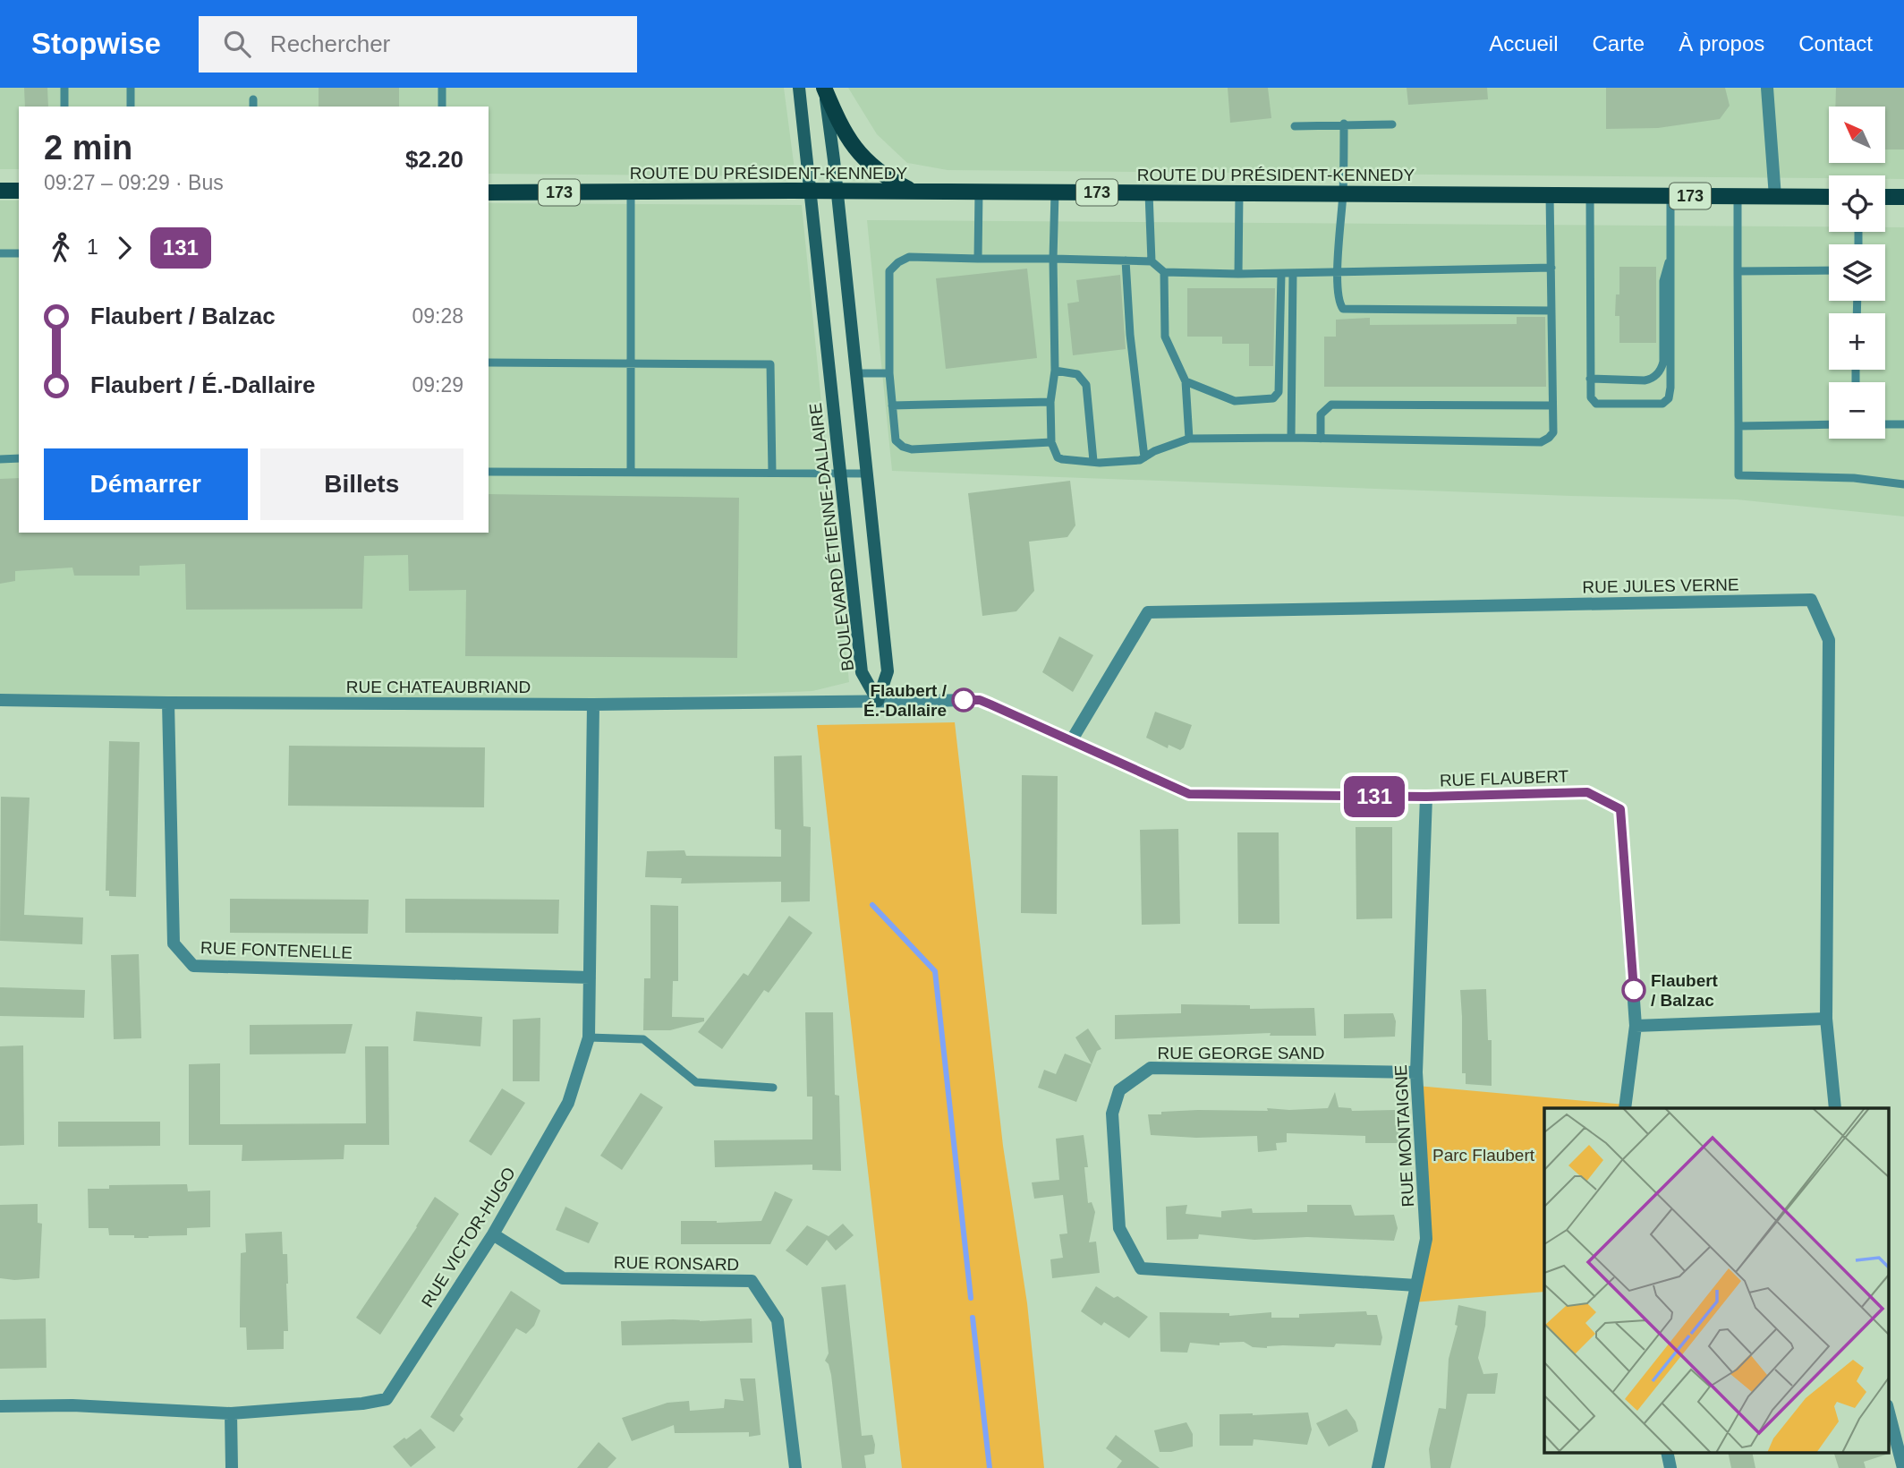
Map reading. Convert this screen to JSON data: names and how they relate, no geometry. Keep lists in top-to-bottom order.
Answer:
{
  "streets": {
    "main road": ["ROUTE DU PRÉSIDENT-KENNEDY", "173"],
    "street": [
      "BOULEVARD ÉTIENNE-DALLAIRE",
      "RUE JULES VERNE",
      "RUE CHATEAUBRIAND",
      "RUE FLAUBERT",
      "RUE FONTENELLE",
      "RUE GEORGE SAND",
      "RUE MONTAIGNE",
      "RUE VICTOR-HUGO",
      "RUE RONSARD"
    ]
  },
  "crossings": [
    ["ROUTE DU PRÉSIDENT-KENNEDY", "BOULEVARD ÉTIENNE-DALLAIRE"],
    ["BOULEVARD ÉTIENNE-DALLAIRE", "RUE CHATEAUBRIAND"],
    ["BOULEVARD ÉTIENNE-DALLAIRE", "RUE FLAUBERT"],
    ["RUE JULES VERNE", "RUE FLAUBERT"],
    ["RUE CHATEAUBRIAND", "RUE FLAUBERT"],
    ["RUE CHATEAUBRIAND", "RUE FONTENELLE"],
    ["RUE CHATEAUBRIAND", "RUE VICTOR-HUGO"],
    ["RUE FLAUBERT", "RUE MONTAIGNE"],
    ["RUE FONTENELLE", "RUE VICTOR-HUGO"],
    ["RUE GEORGE SAND", "RUE MONTAIGNE"],
    ["RUE VICTOR-HUGO", "RUE RONSARD"]
  ],
  "parks": ["Parc Flaubert"],
  "places": ["Flaubert / É.-Dallaire", "Flaubert / Balzac"],
  "lines": ["bus line 131"],
  "north": "top left",
  "page": {
    "header": "Stopwise",
    "search": "Rechercher",
    "nav": [
      "Accueil",
      "Carte",
      "À propos",
      "Contact"
    ],
    "on_map": "131",
    "map_buttons": ["+", "−"],
    "heading": ["2 min", "09:27 – 09:29 · Bus", "$2.20"],
    "legs": ["1", "131"],
    "list": [
      {
        "name": "Flaubert / Balzac",
        "value": "09:28"
      },
      {
        "name": "Flaubert / É.-Dallaire",
        "value": "09:29"
      }
    ],
    "buttons": ["Démarrer", "Billets"]
  }
}
